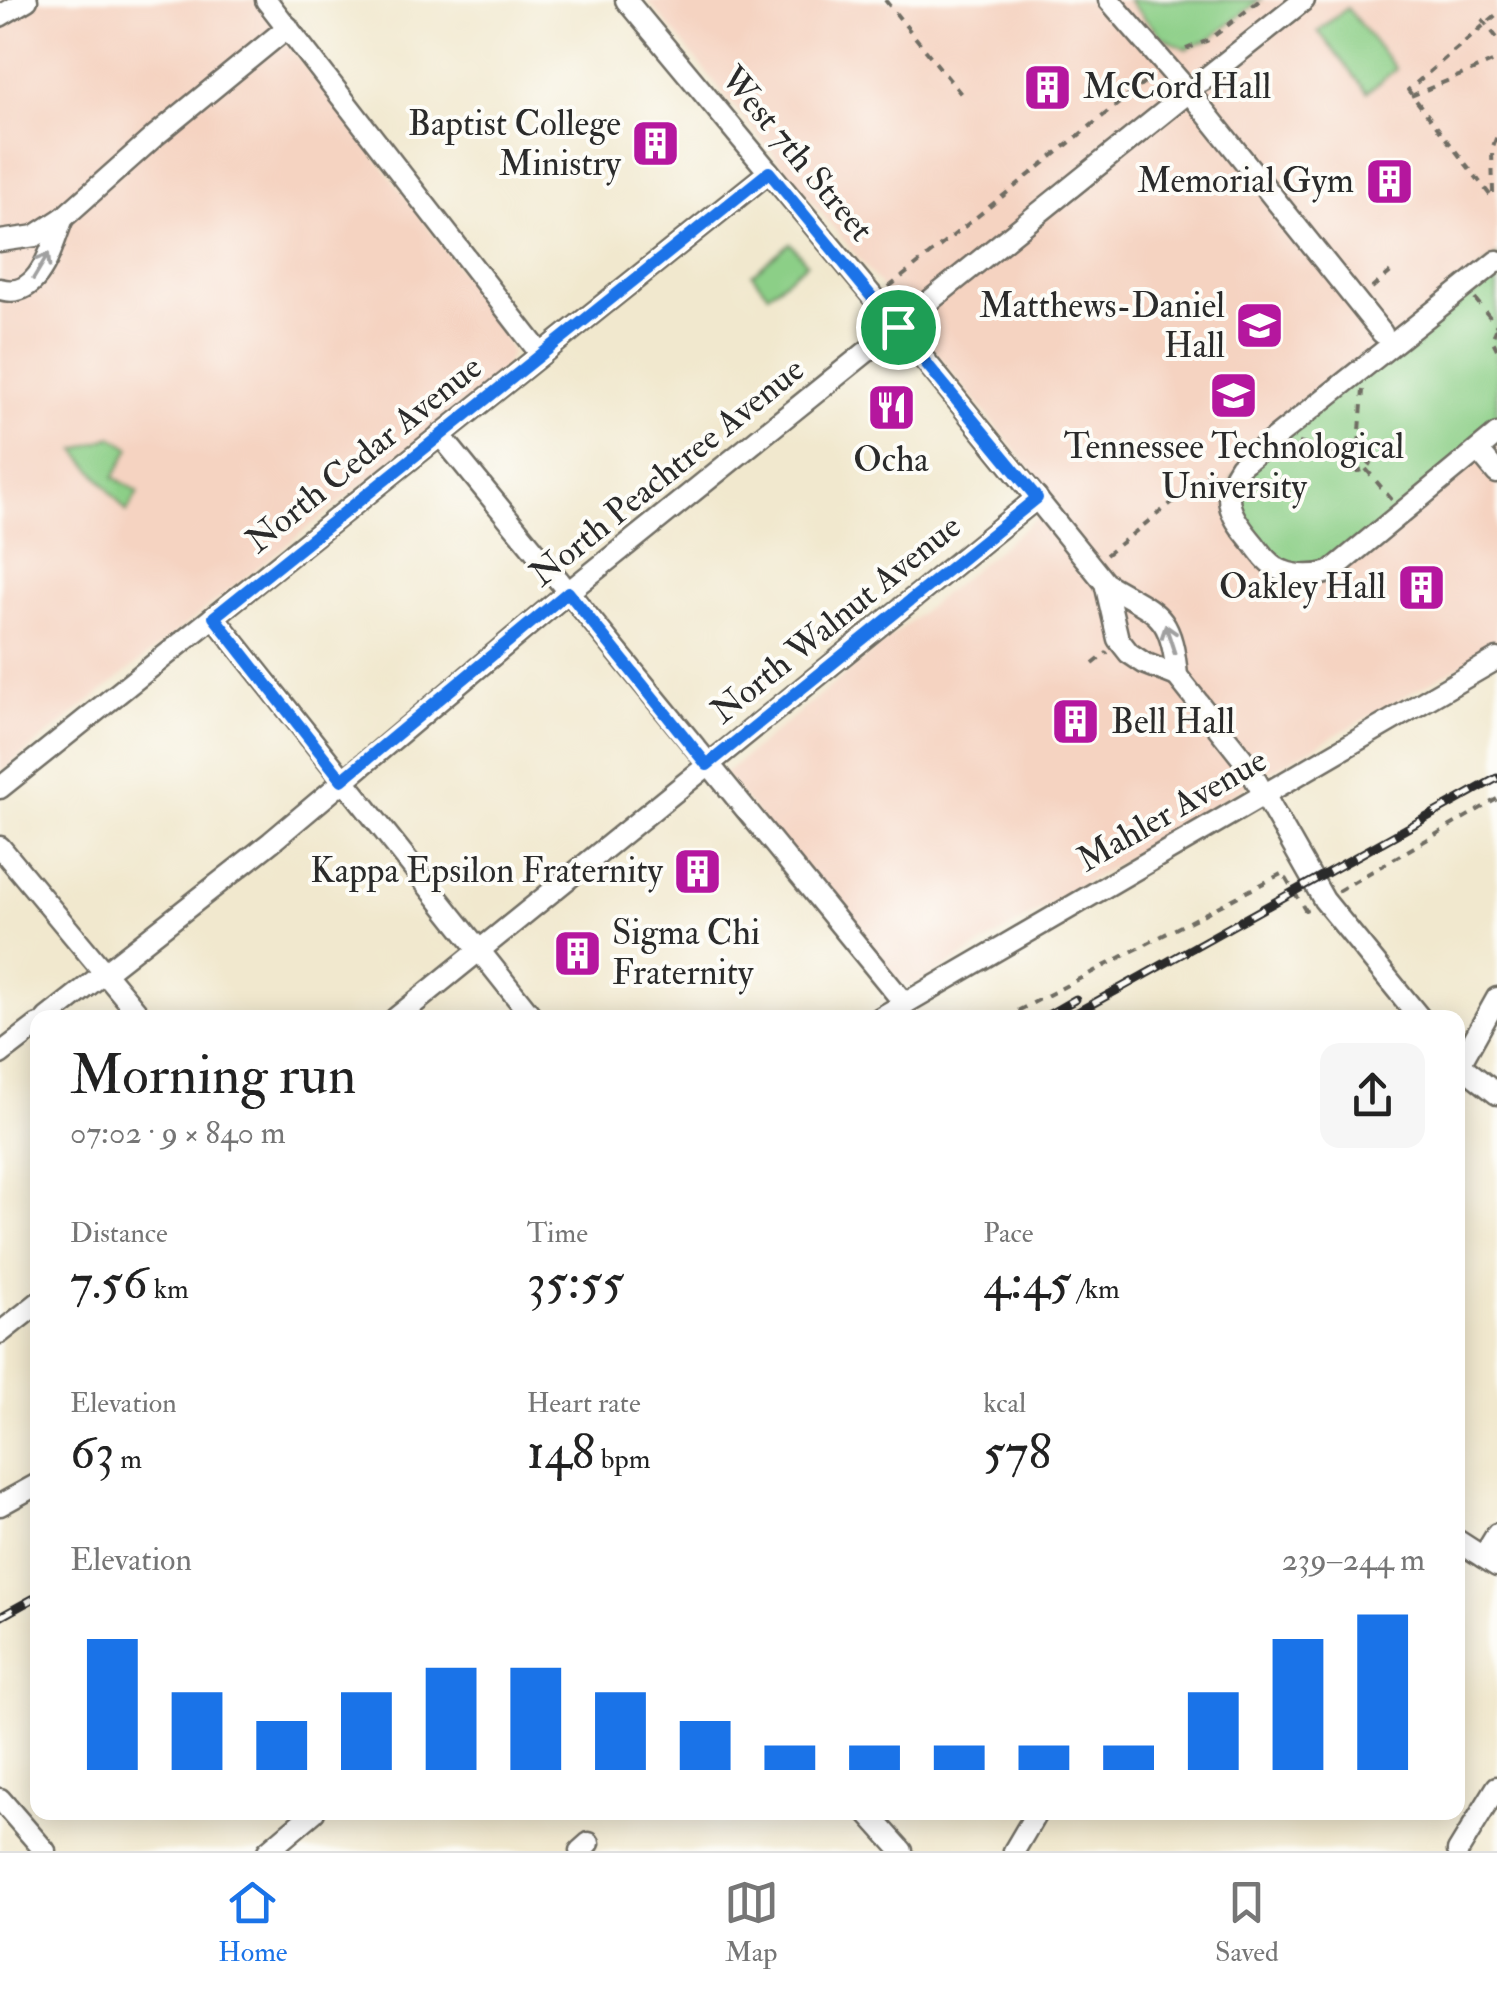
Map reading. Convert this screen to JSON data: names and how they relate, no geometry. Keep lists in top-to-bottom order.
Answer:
{
  "streets": {
    "street": [
      "West 7th Street",
      "North Cedar Avenue",
      "North Peachtree Avenue",
      "North Walnut Avenue",
      "Mahler Avenue"
    ]
  },
  "crossings": [
    ["West 7th Street", "North Cedar Avenue"],
    ["West 7th Street", "North Peachtree Avenue"],
    ["West 7th Street", "North Walnut Avenue"],
    ["West 7th Street", "Mahler Avenue"]
  ],
  "places": {
    "building": [
      "McCord Hall",
      "Baptist College Ministry",
      "Memorial Gym",
      "Oakley Hall",
      "Bell Hall",
      "Kappa Epsilon Fraternity",
      "Sigma Chi Fraternity"
    ],
    "school or university": ["Matthews-Daniel Hall", "Tennessee Technological University"],
    "restaurant": ["Ocha"]
  },
  "page": {
    "heading": ["Morning run", "07:02 · 9 × 840 m"],
    "stats": [
      ["Distance", "7.56 km"],
      ["Time", "35:55"],
      ["Pace", "4:45 /km"],
      ["Elevation", "63 m"],
      ["Heart rate", "148 bpm"],
      ["kcal", "578"]
    ],
    "chart": ["Elevation", "239–244 m"],
    "tabs": ["Home", "Map", "Saved"]
  }
}
